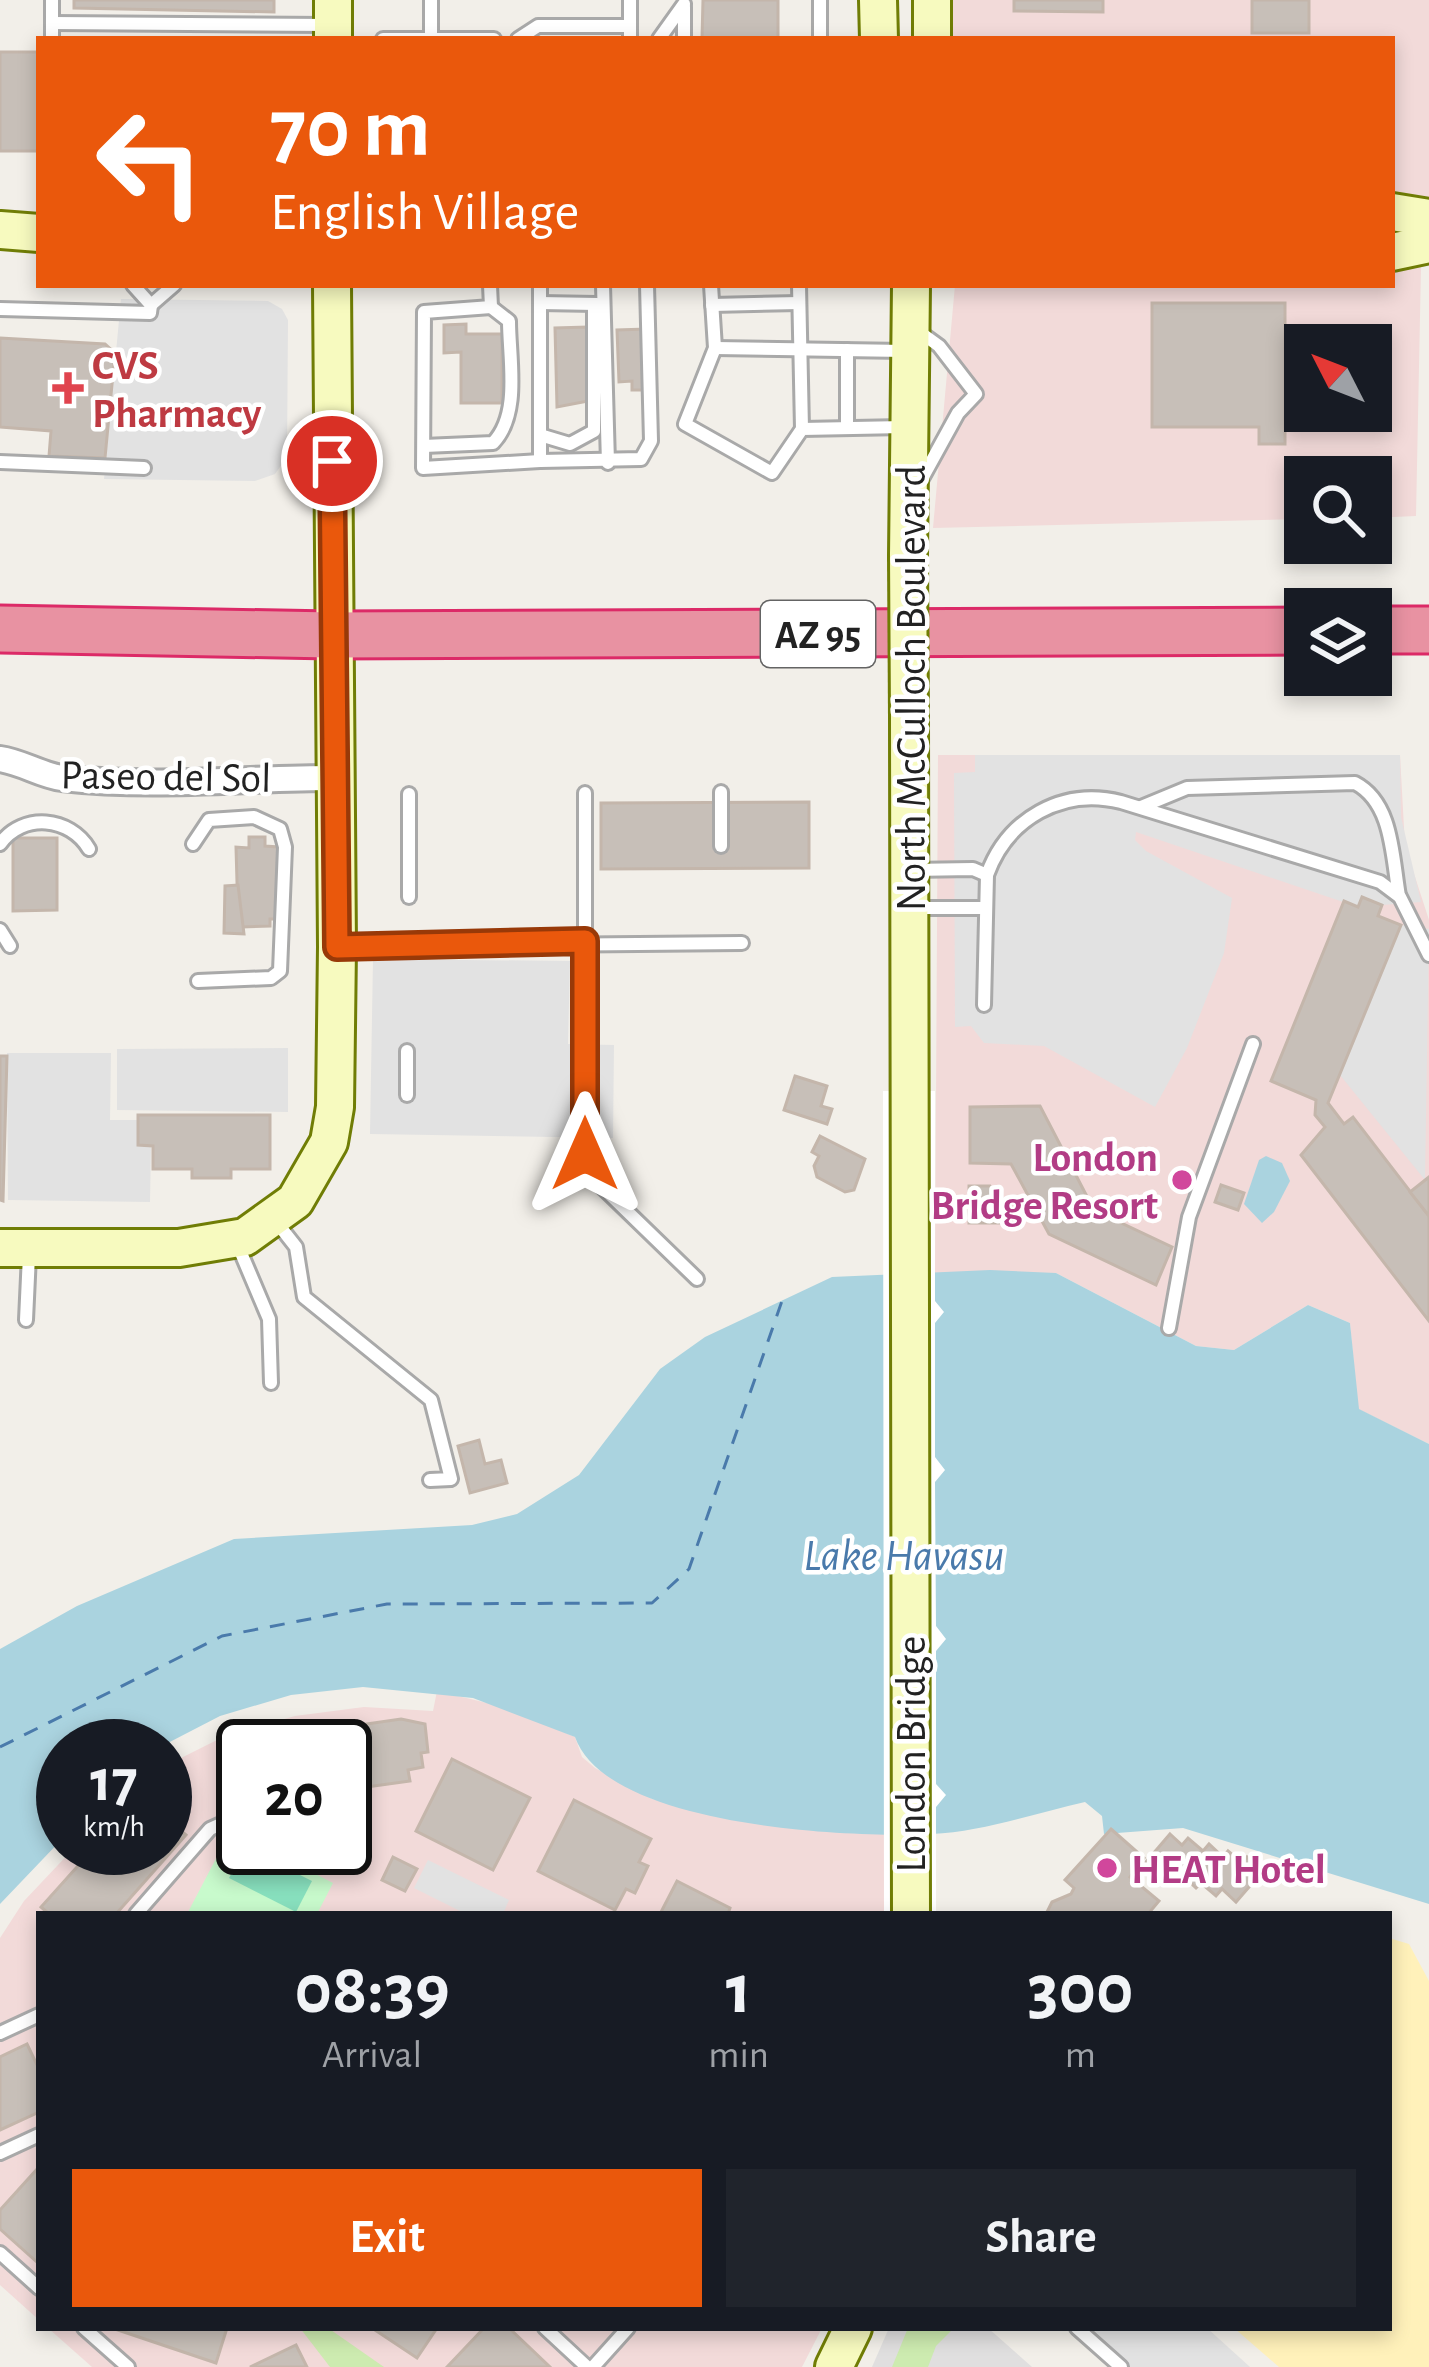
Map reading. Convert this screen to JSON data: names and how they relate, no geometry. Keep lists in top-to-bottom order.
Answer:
{
  "streets": {
    "highway": ["AZ 95"],
    "street": ["North McCulloch Boulevard", "Paseo del Sol", "London Bridge"]
  },
  "crossings": [
    ["North McCulloch Boulevard", "London Bridge"]
  ],
  "water": ["Lake Havasu"],
  "places": {
    "health": ["CVS Pharmacy"],
    "other": ["London Bridge Resort", "HEAT Hotel"]
  },
  "north": "top left",
  "page": {
    "turn": ["70 m", "English Village"],
    "speed": "17 km/h",
    "limit": "20",
    "eta": [
      "08:39",
      "Arrival",
      "1",
      "min",
      "300",
      "m"
    ],
    "buttons": ["Exit", "Share"]
  }
}
